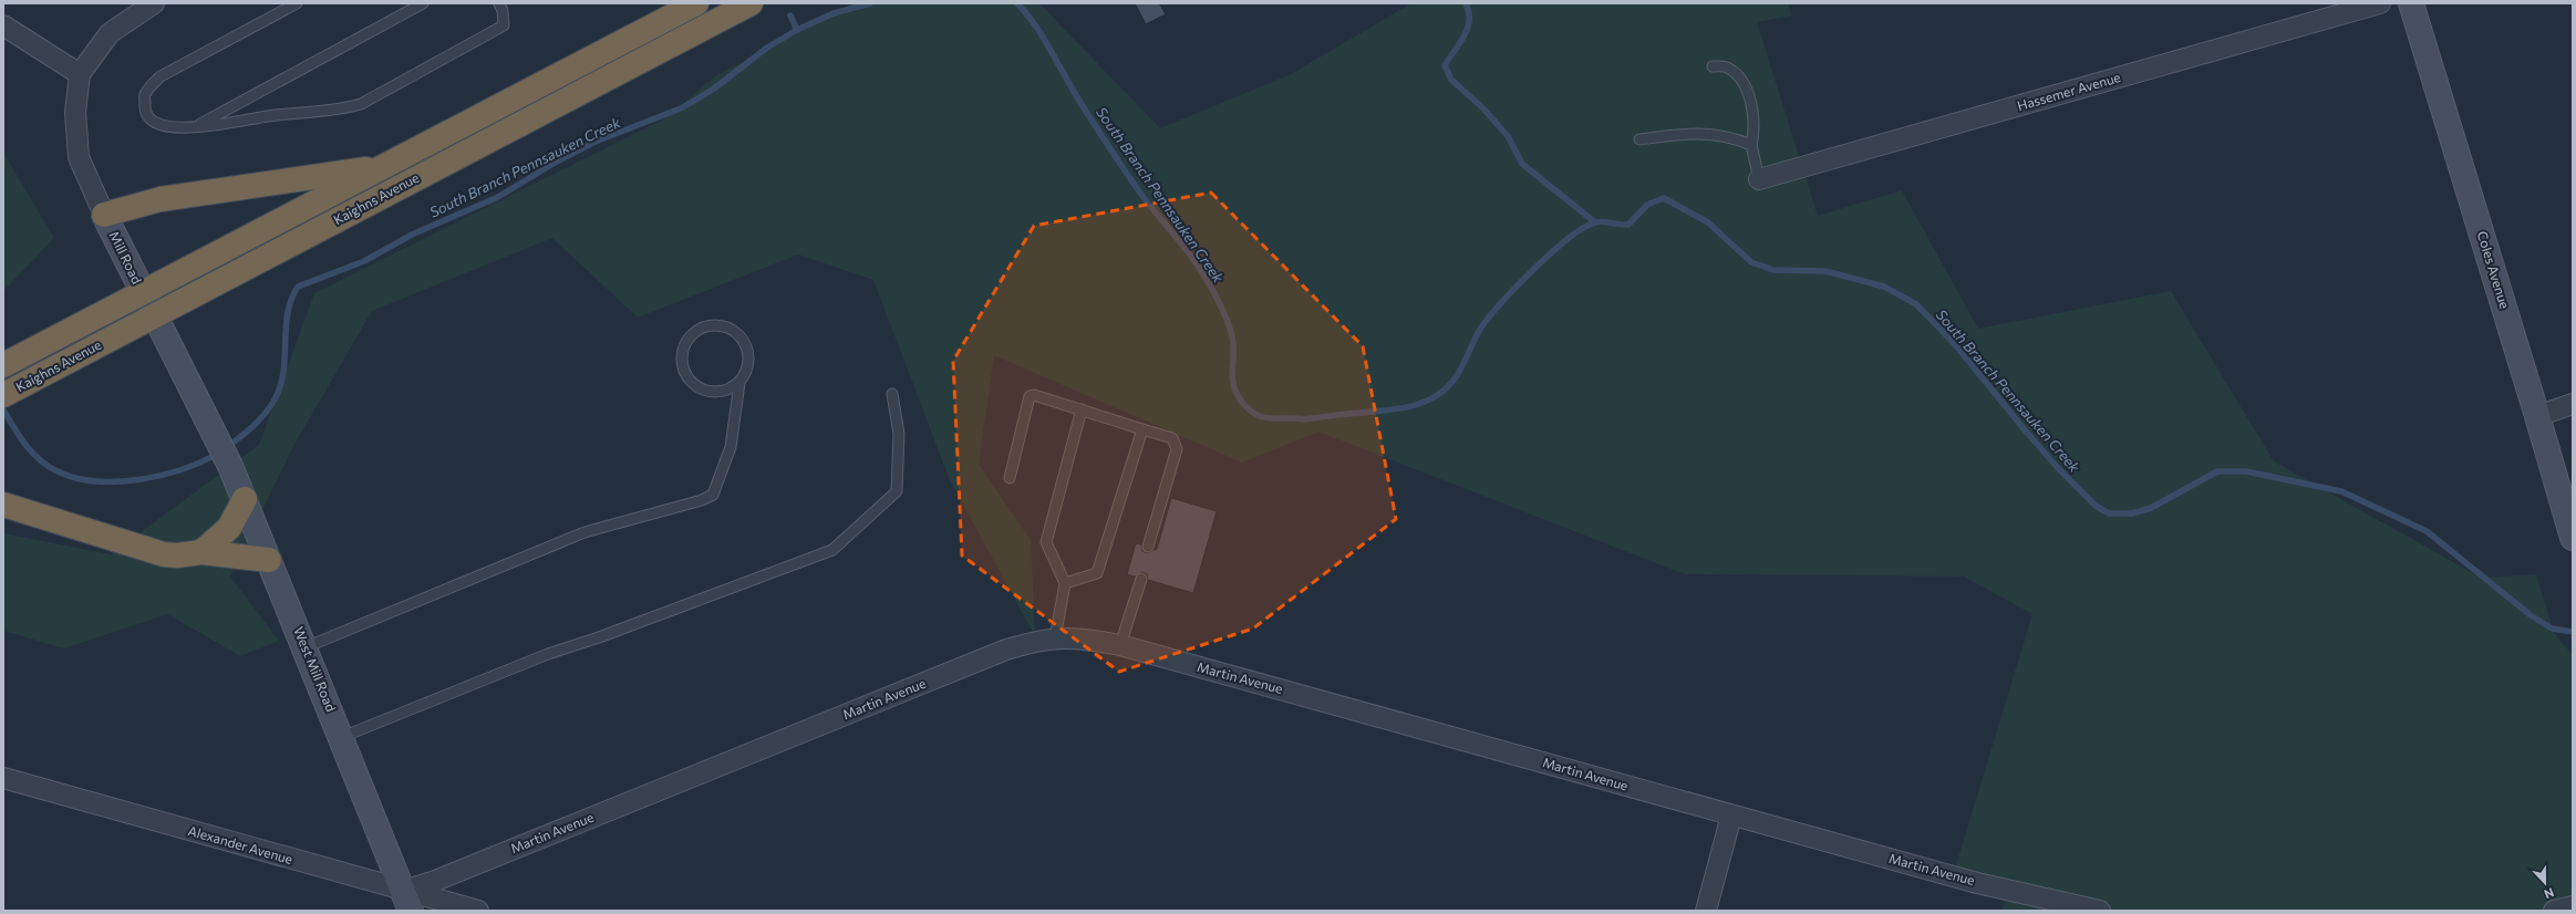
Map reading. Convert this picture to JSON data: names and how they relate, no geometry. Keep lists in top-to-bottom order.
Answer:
{
  "streets": {
    "highway": ["Kaighns Avenue"],
    "street": [
      "Hassemer Avenue",
      "Mill Road",
      "Coles Avenue",
      "West Mill Road",
      "Martin Avenue",
      "Alexander Avenue"
    ]
  },
  "crossings": [
    ["Kaighns Avenue", "Mill Road"],
    ["Mill Road", "West Mill Road"],
    ["West Mill Road", "Martin Avenue"],
    ["West Mill Road", "Alexander Avenue"],
    ["Martin Avenue", "Alexander Avenue"]
  ],
  "water": ["South Branch Pennsauken Creek"],
  "north": "bottom"
}
